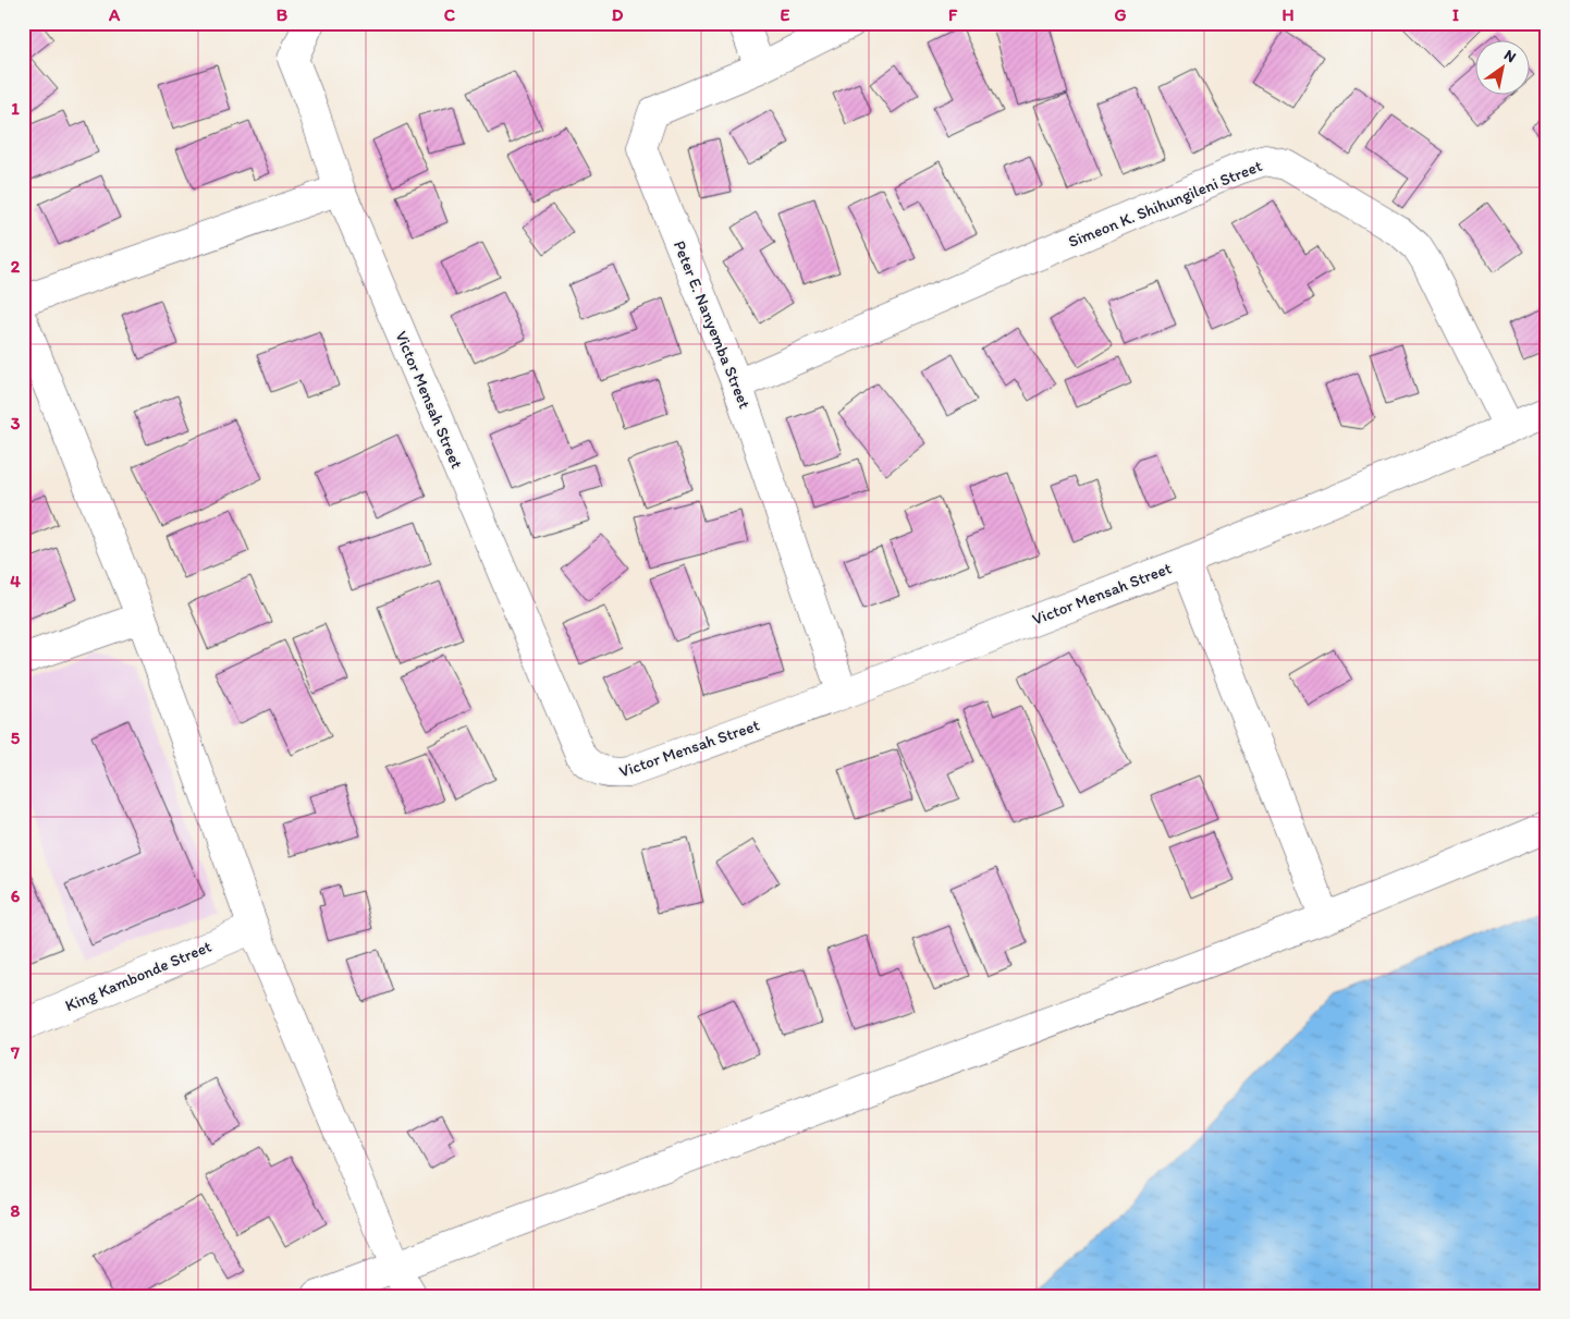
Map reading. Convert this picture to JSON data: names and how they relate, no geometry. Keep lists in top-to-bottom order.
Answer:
{
  "streets": {
    "street": [
      "Simeon K. Shihungileni Street",
      "Peter E. Nanyemba Street",
      "Victor Mensah Street",
      "King Kambonde Street"
    ]
  },
  "crossings": [
    ["Simeon K. Shihungileni Street", "Peter E. Nanyemba Street"],
    ["Simeon K. Shihungileni Street", "Victor Mensah Street"],
    ["Peter E. Nanyemba Street", "Victor Mensah Street"]
  ],
  "north": "top right",
  "grid": {
    "columns": [
      "A",
      "B",
      "C",
      "D",
      "E",
      "F",
      "G",
      "H",
      "I"
    ],
    "rows": [
      "1",
      "2",
      "3",
      "4",
      "5",
      "6",
      "7",
      "8"
    ]
  }
}
